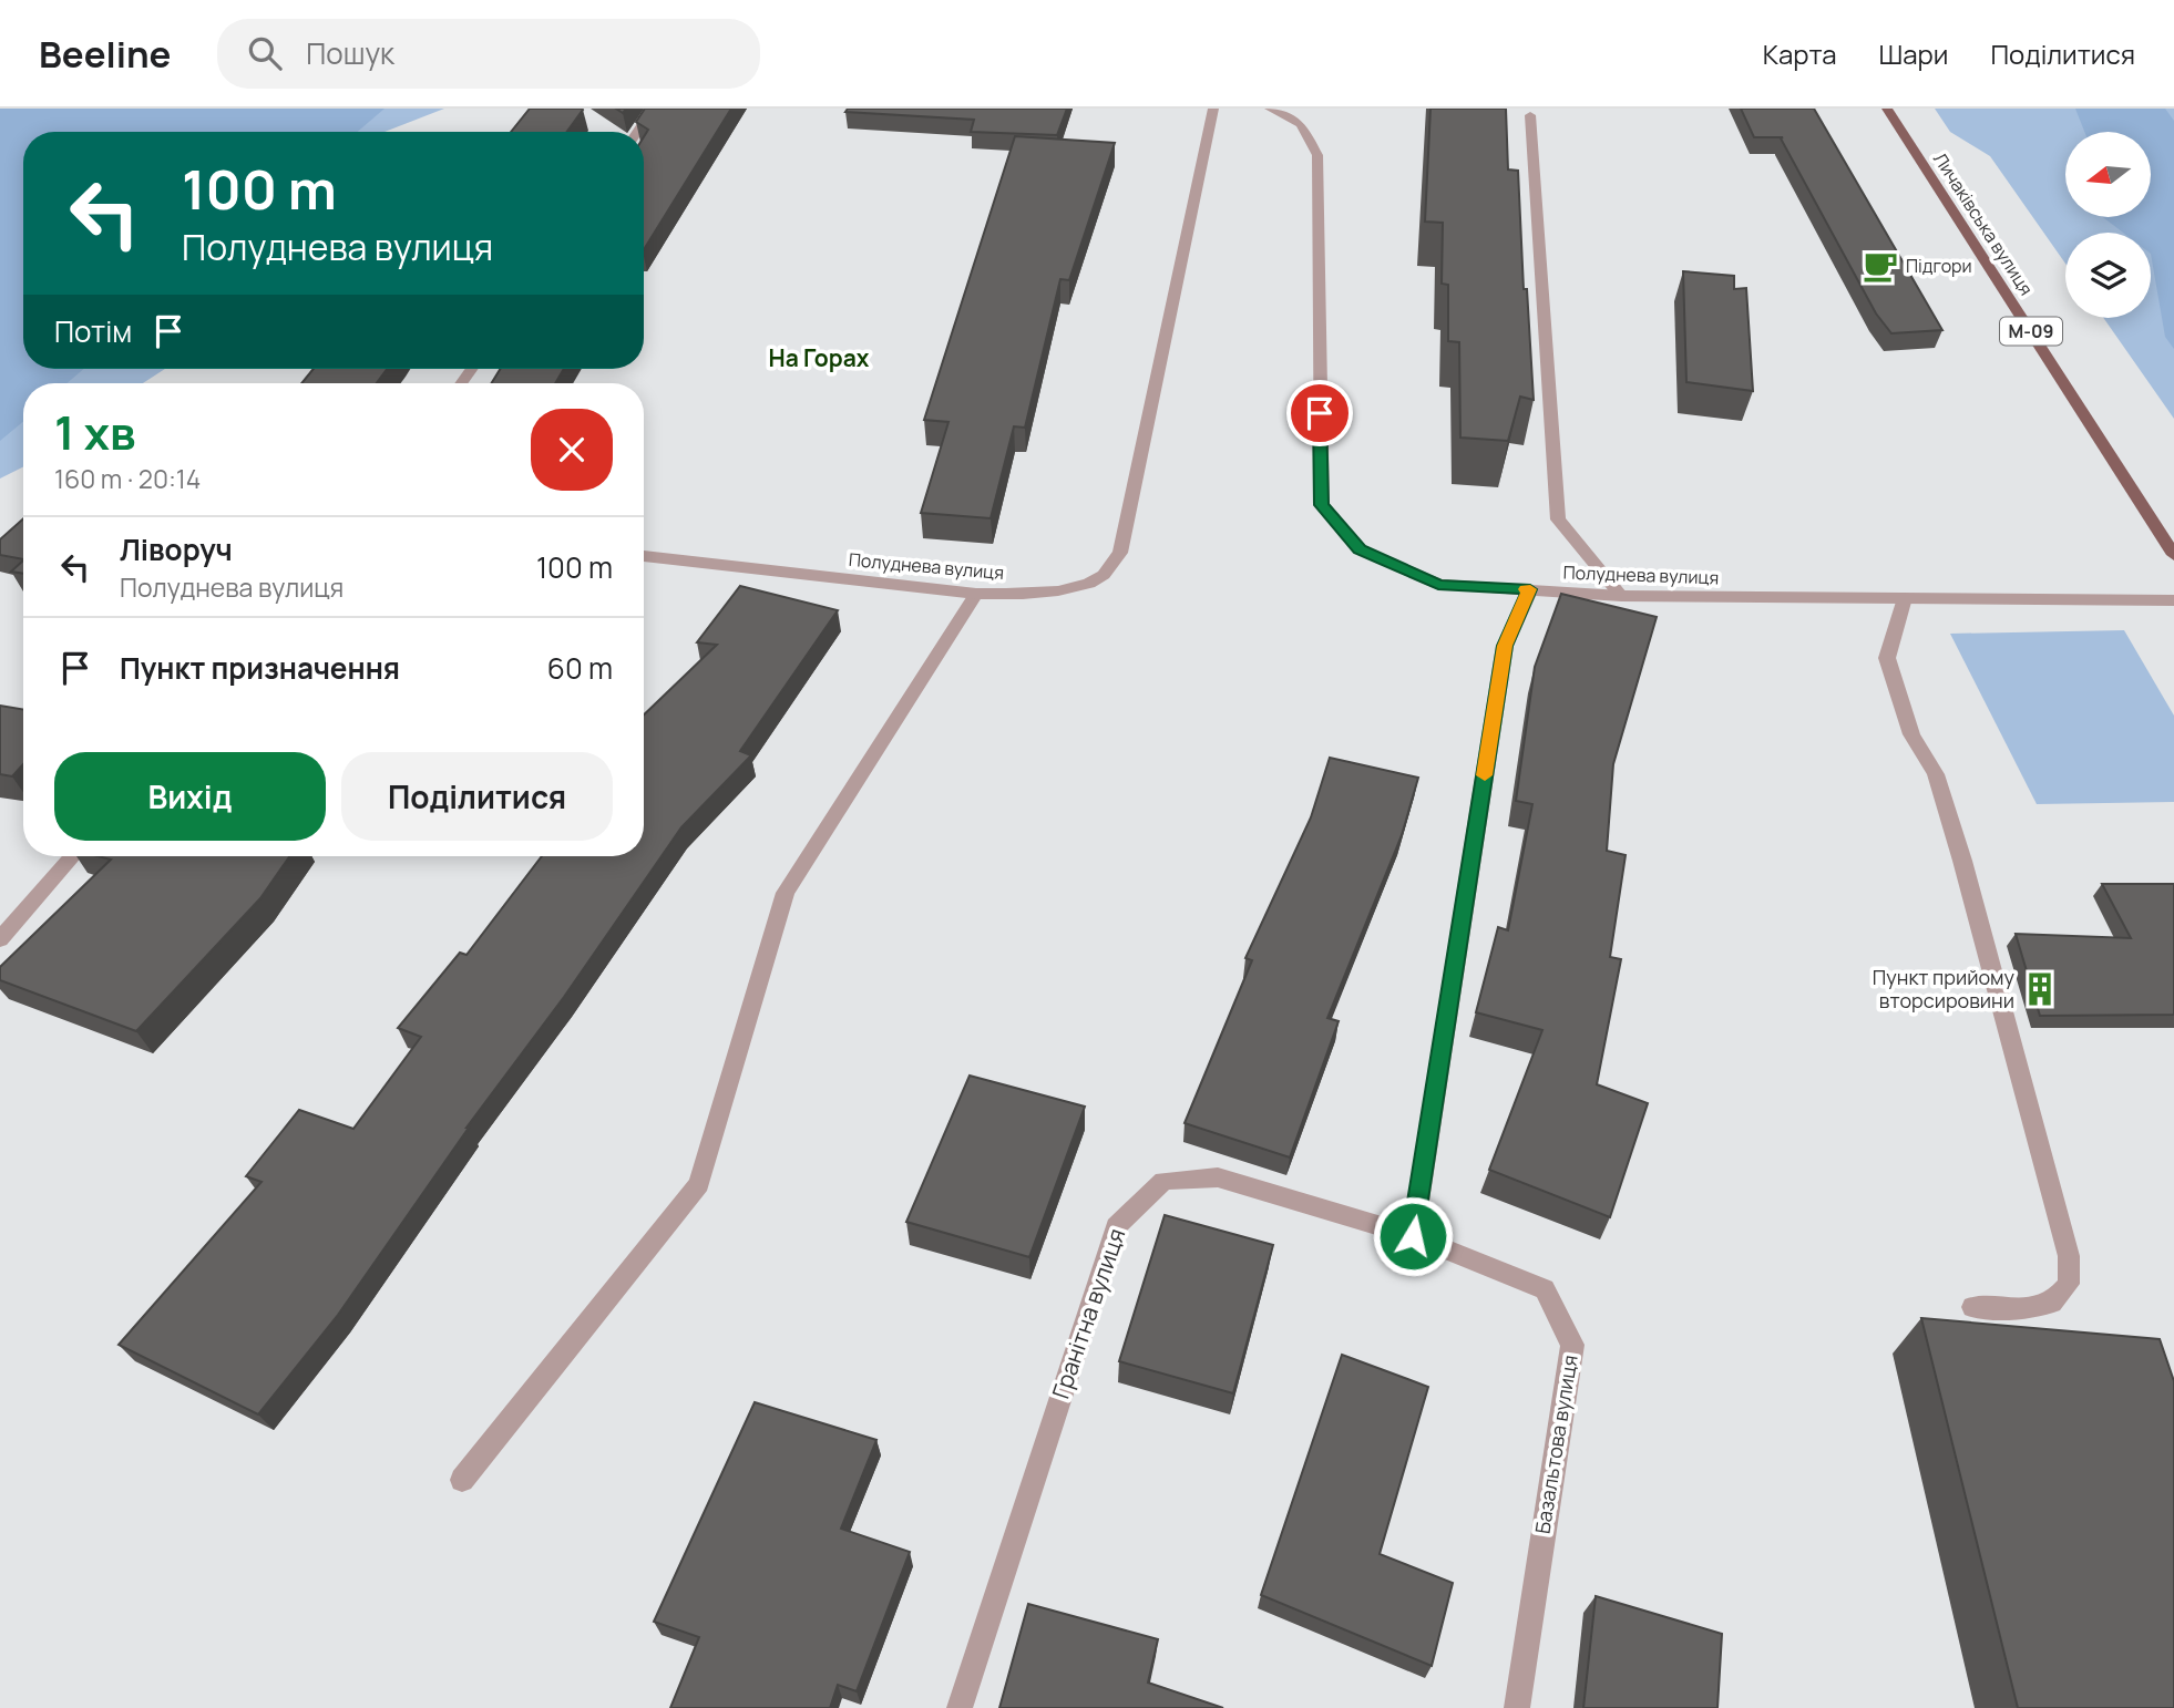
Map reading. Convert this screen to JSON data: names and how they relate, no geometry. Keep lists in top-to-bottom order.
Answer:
{
  "streets": {
    "main road": ["Личаківська вулиця", "М-09"],
    "street": ["Полуднева вулиця", "Гранітна вулиця", "Базальтова вулиця"]
  },
  "crossings": [
    ["Гранітна вулиця", "Базальтова вулиця"]
  ],
  "districts": ["На Горах"],
  "places": {
    "cafe": ["Підгори"],
    "building": ["Пункт прийому вторсировини"]
  },
  "north": "left",
  "page": {
    "header": "Beeline",
    "search": "Пошук",
    "nav": ["Карта", "Шари", "Поділитися"],
    "turn": ["100 m", "Полуднева вулиця"],
    "then": "Потім",
    "heading": ["1 хв", "160 m · 20:14"],
    "list": [
      {
        "name": "Ліворуч",
        "note": "Полуднева вулиця",
        "value": "100 m"
      },
      {
        "name": "Пункт призначення",
        "value": "60 m"
      }
    ],
    "buttons": ["Вихід", "Поділитися"]
  }
}
